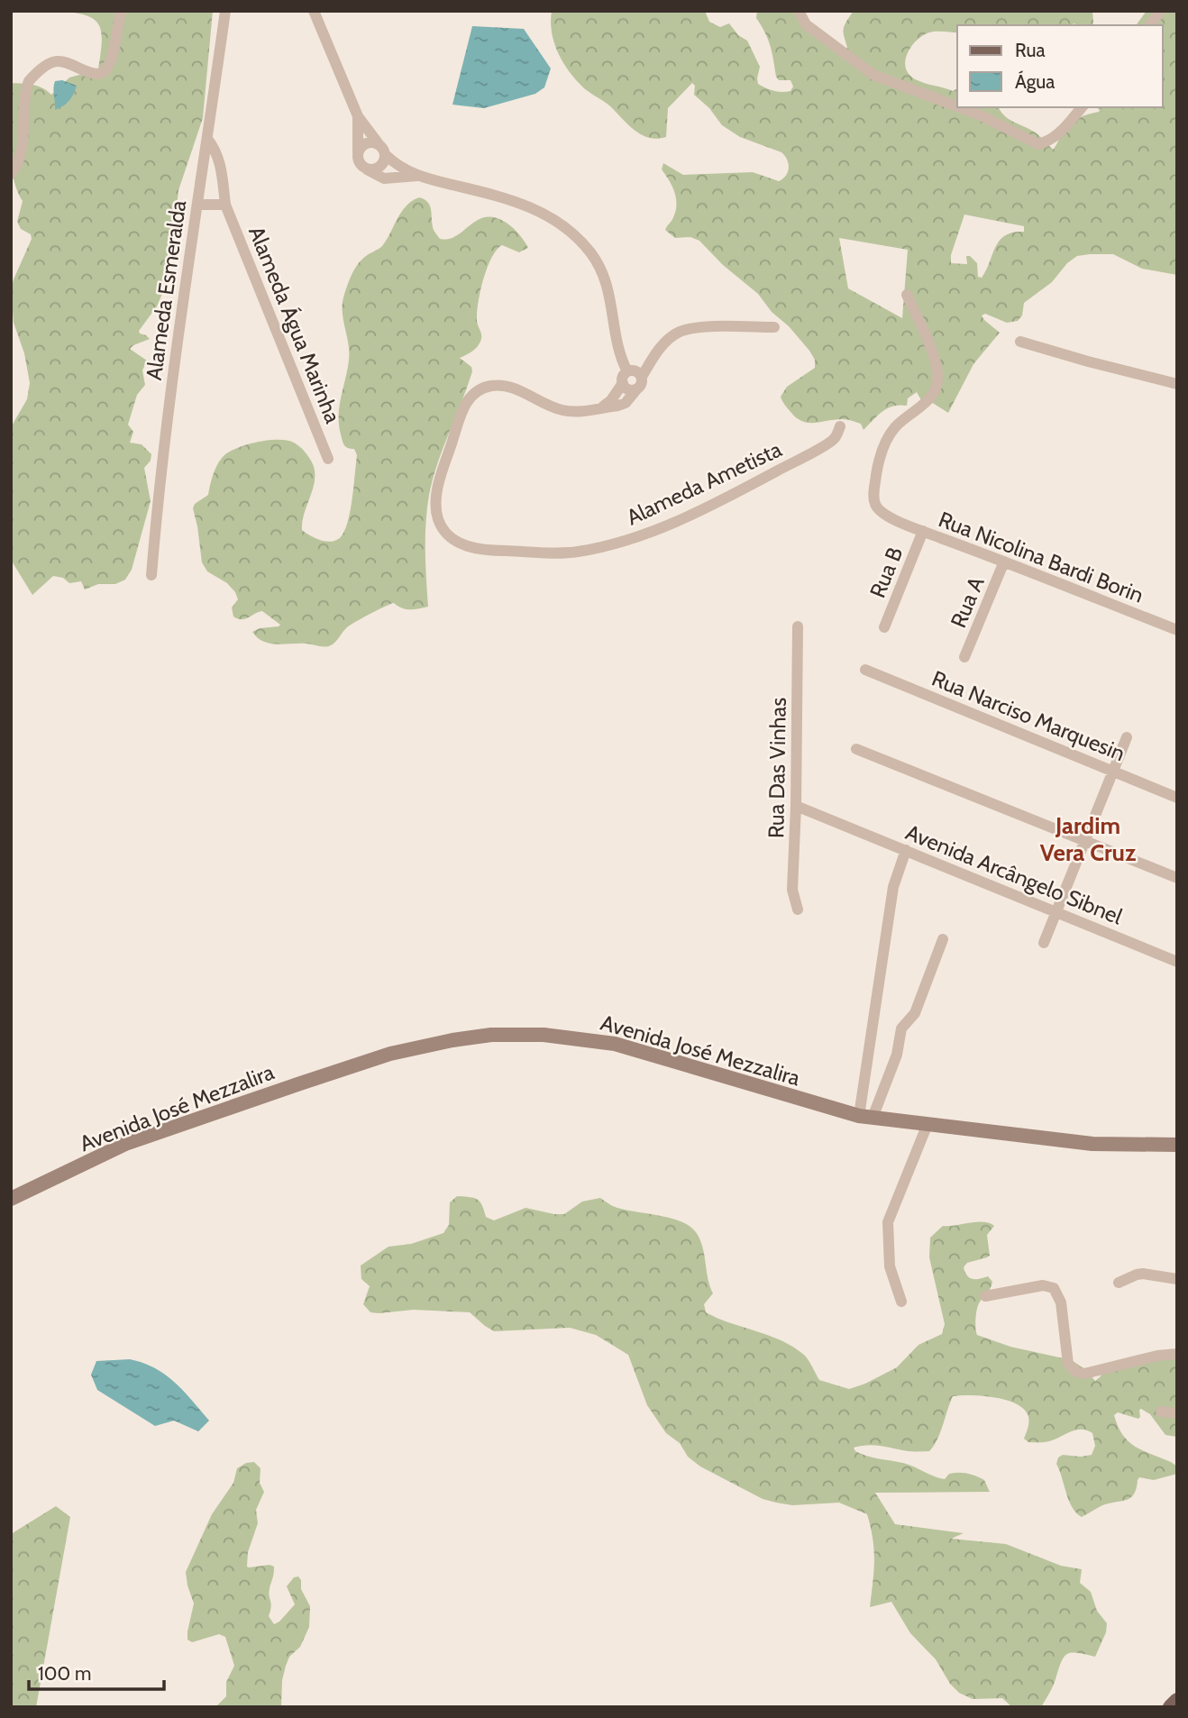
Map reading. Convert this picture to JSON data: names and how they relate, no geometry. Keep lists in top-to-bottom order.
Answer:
{
  "streets": {
    "main road": ["Avenida José Mezzalira"],
    "street": [
      "Alameda Esmeralda",
      "Alameda Água Marinha",
      "Alameda Ametista",
      "Rua Nicolina Bardi Borin",
      "Rua B",
      "Rua A",
      "Rua Narciso Marquesin",
      "Rua Das Vinhas",
      "Avenida Arcângelo Sibnel"
    ]
  },
  "crossings": [
    ["Alameda Esmeralda", "Alameda Água Marinha"],
    ["Rua Nicolina Bardi Borin", "Rua B"],
    ["Rua Nicolina Bardi Borin", "Rua A"],
    ["Rua Das Vinhas", "Avenida Arcângelo Sibnel"]
  ],
  "districts": ["Jardim Vera Cruz"],
  "legend": ["Rua", "Água"],
  "scale_bar": "100 m"
}
